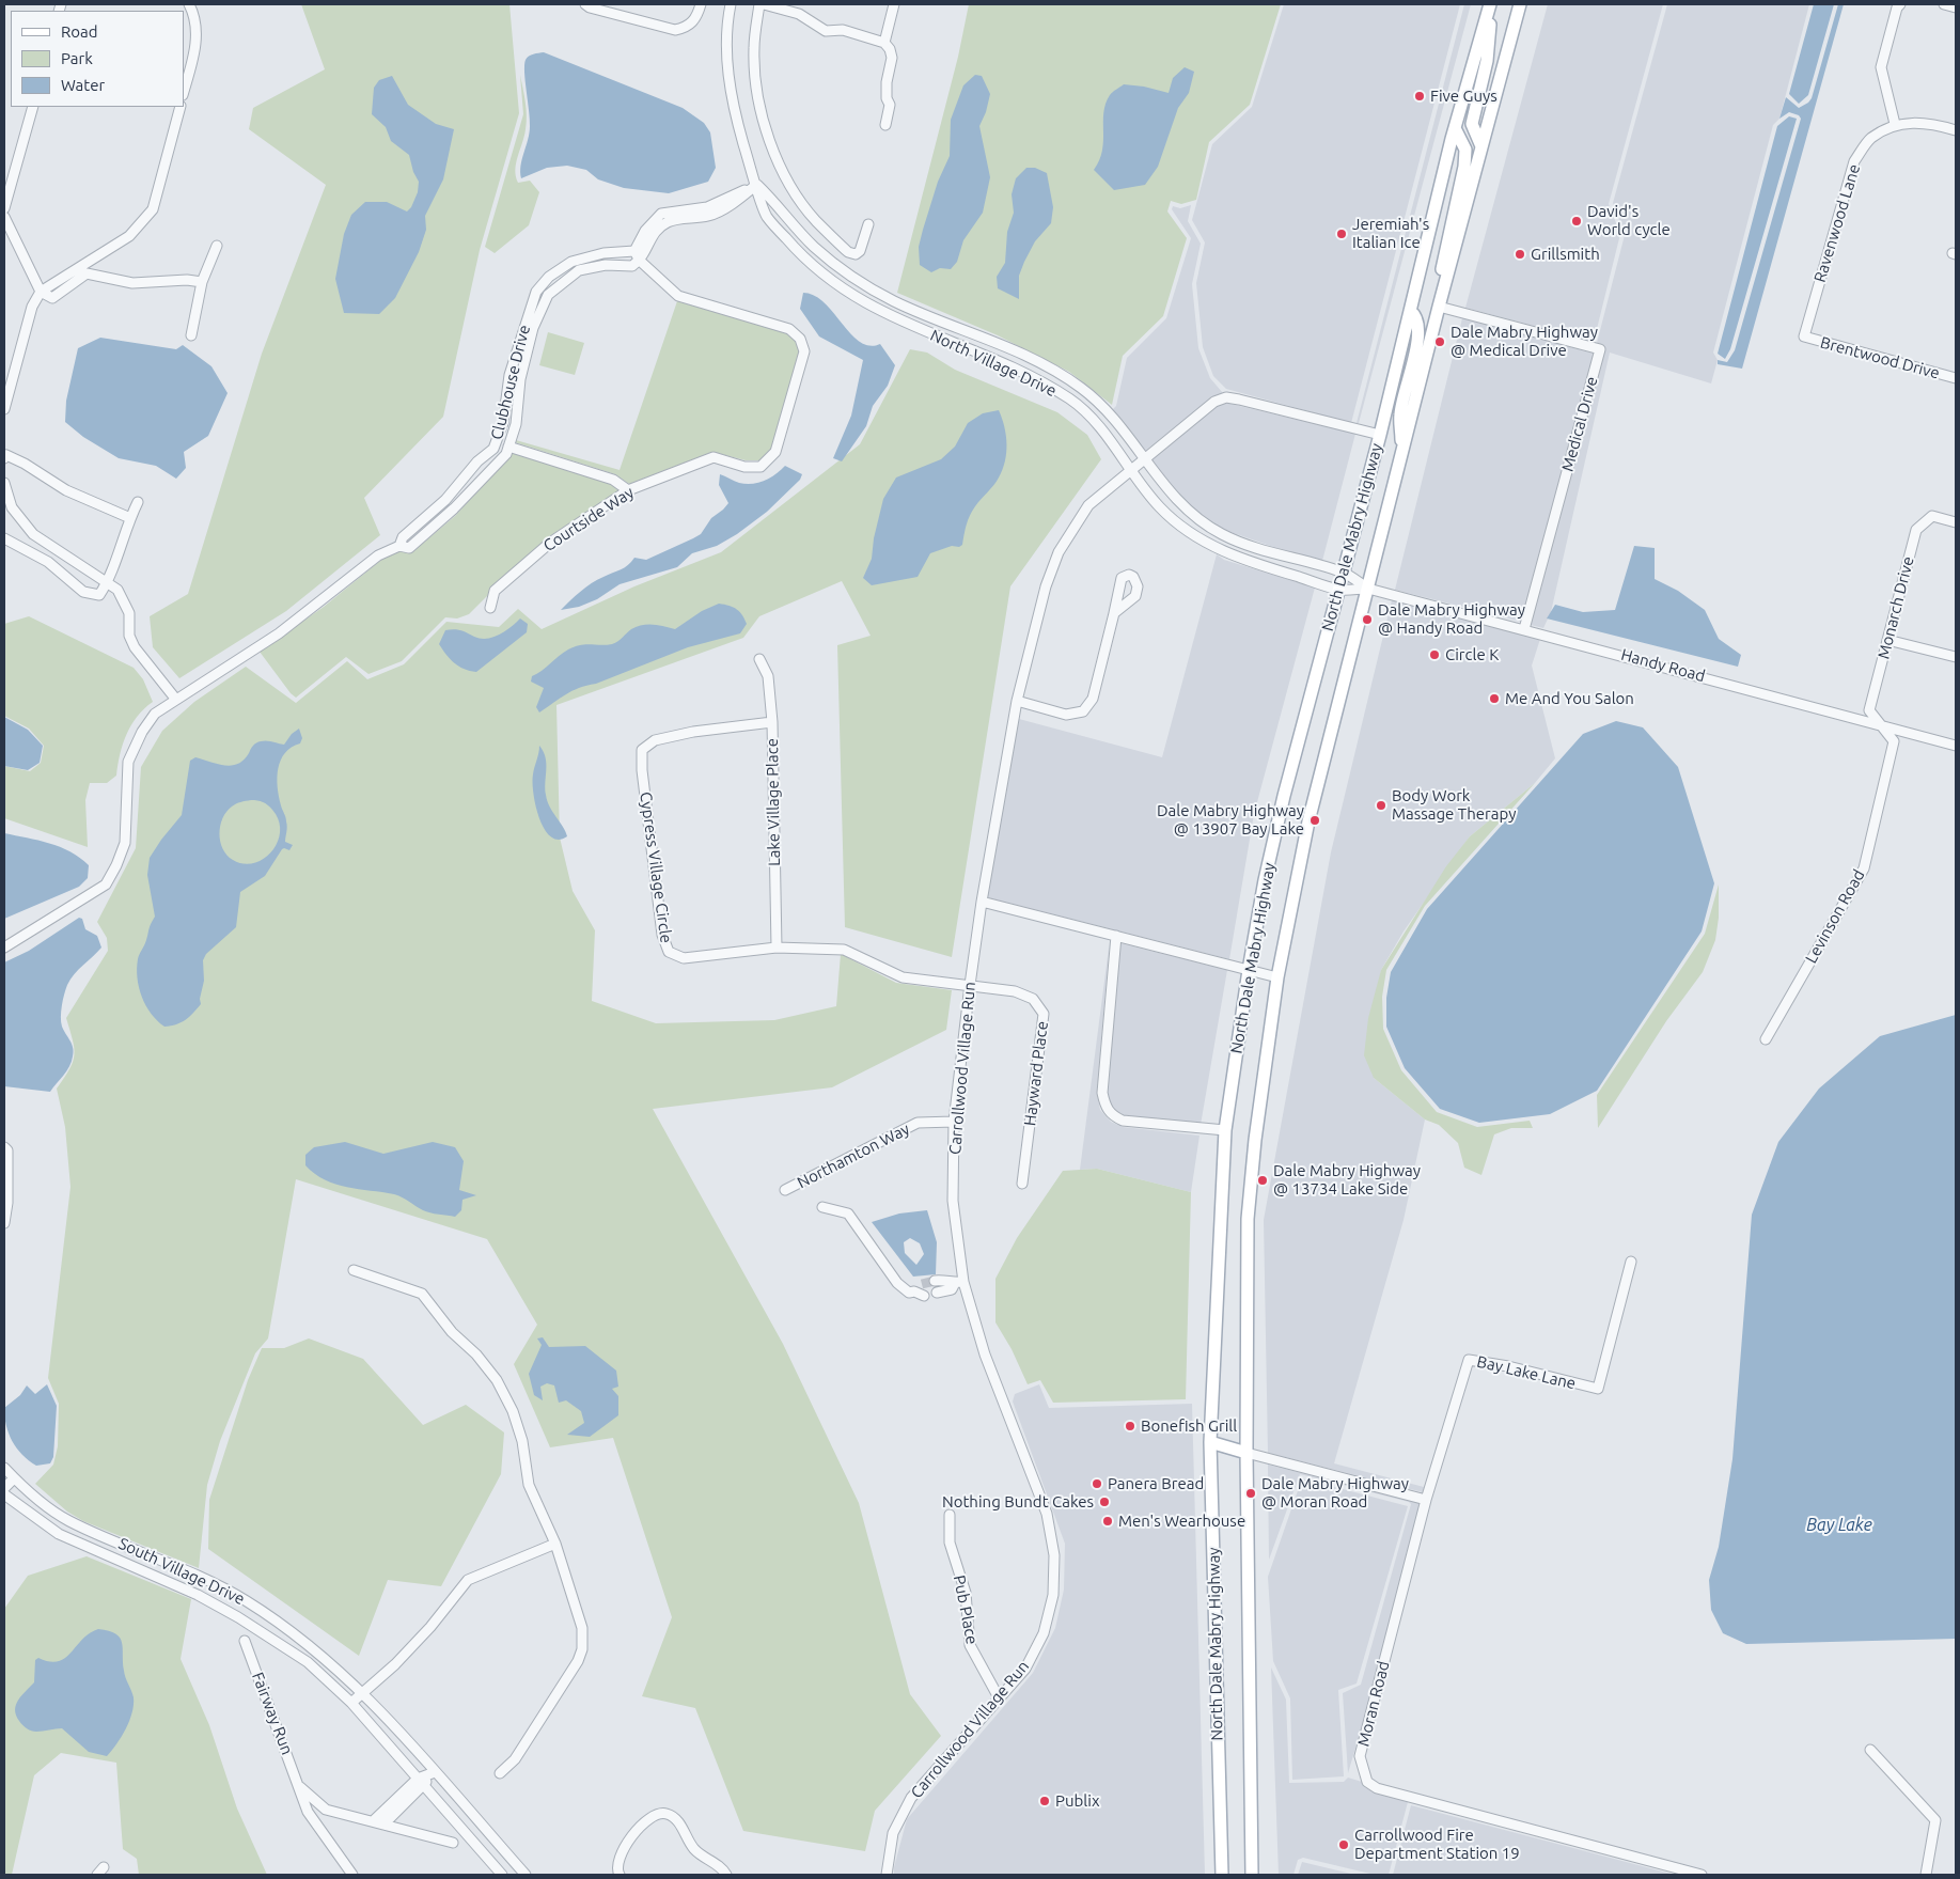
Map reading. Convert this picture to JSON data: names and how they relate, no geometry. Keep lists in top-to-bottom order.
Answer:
{
  "streets": {
    "main road": ["North Dale Mabry Highway"],
    "street": [
      "Ravenwood Lane",
      "Brentwood Drive",
      "North Village Drive",
      "Clubhouse Drive",
      "Medical Drive",
      "Courtside Way",
      "Monarch Drive",
      "Handy Road",
      "Lake Village Place",
      "Cypress Village Circle",
      "Levinson Road",
      "Carrollwood Village Run",
      "Hayward Place",
      "Northamton Way",
      "Bay Lake Lane",
      "South Village Drive",
      "Pub Place",
      "Moran Road",
      "Fairway Run"
    ]
  },
  "crossings": [
    ["Ravenwood Lane", "Brentwood Drive"],
    ["North Village Drive", "North Dale Mabry Highway"],
    ["North Village Drive", "Handy Road"],
    ["North Village Drive", "Carrollwood Village Run"],
    ["Clubhouse Drive", "Courtside Way"],
    ["Medical Drive", "North Dale Mabry Highway"],
    ["Medical Drive", "Handy Road"],
    ["North Dale Mabry Highway", "Handy Road"],
    ["North Dale Mabry Highway", "Carrollwood Village Run"],
    ["Monarch Drive", "Handy Road"],
    ["Monarch Drive", "Levinson Road"],
    ["Handy Road", "Levinson Road"],
    ["Lake Village Place", "Cypress Village Circle"],
    ["Cypress Village Circle", "Hayward Place"],
    ["Carrollwood Village Run", "Hayward Place"],
    ["Carrollwood Village Run", "Northamton Way"],
    ["Carrollwood Village Run", "Pub Place"],
    ["Bay Lake Lane", "Moran Road"]
  ],
  "water": ["Bay Lake"],
  "places": [
    "Five Guys",
    "David's World cycle",
    "Jeremiah's Italian Ice",
    "Grillsmith",
    "Dale Mabry Highway @ Medical Drive",
    "Dale Mabry Highway @ Handy Road",
    "Circle K",
    "Me And You Salon",
    "Body Work Massage Therapy",
    "Dale Mabry Highway @ 13907 Bay Lake",
    "Dale Mabry Highway @ 13734 Lake Side",
    "Bonefish Grill",
    "Panera Bread",
    "Dale Mabry Highway @ Moran Road",
    "Nothing Bundt Cakes",
    "Men's Wearhouse",
    "Publix",
    "Carrollwood Fire Department Station 19"
  ],
  "legend": ["Road", "Park", "Water"]
}
